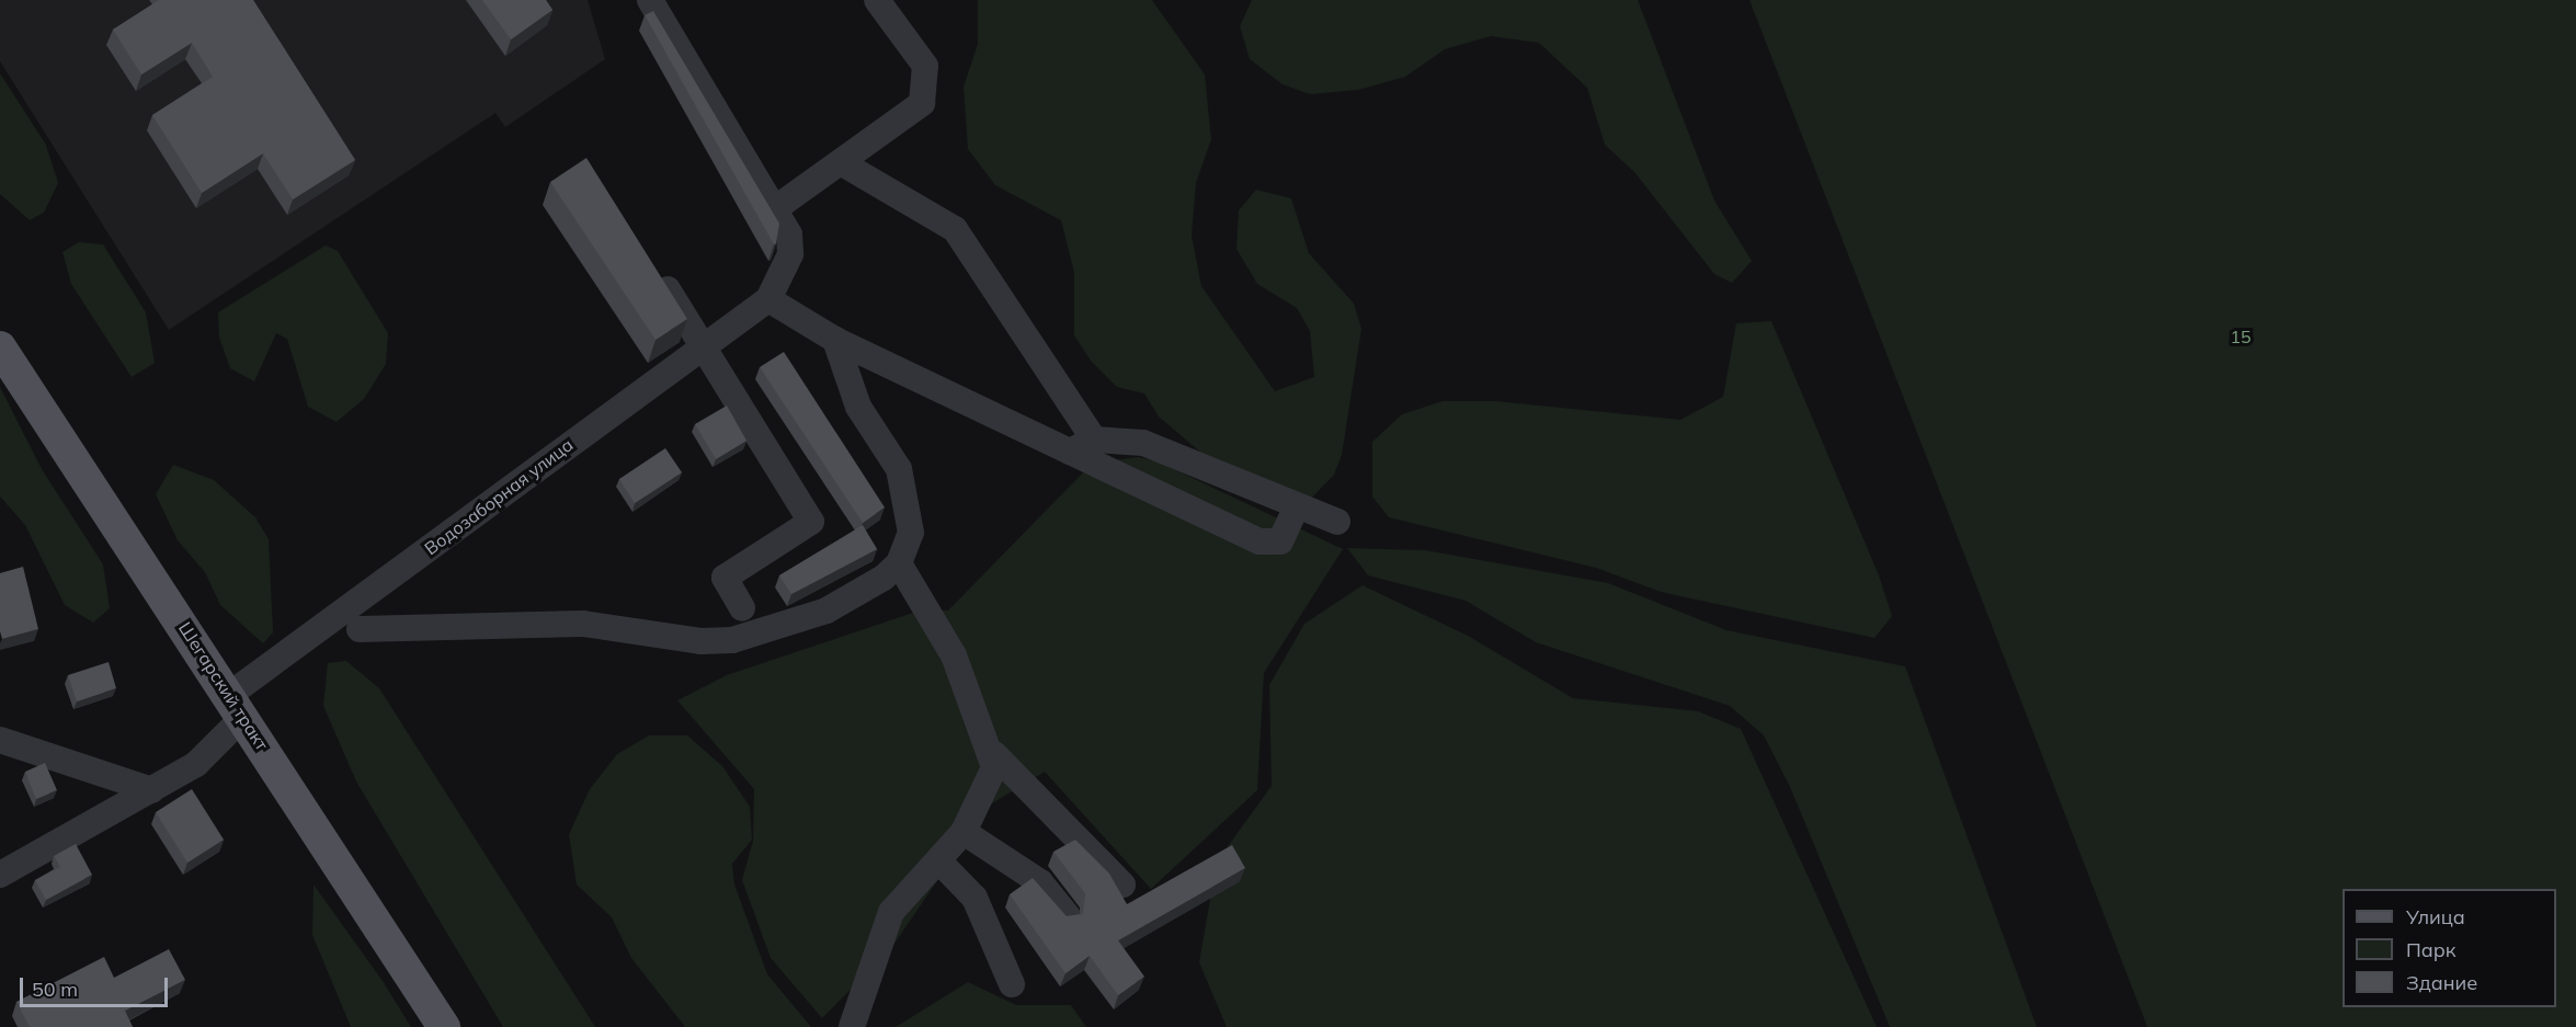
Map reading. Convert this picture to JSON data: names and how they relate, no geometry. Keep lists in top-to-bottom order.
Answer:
{
  "streets": {
    "main road": ["Шегарский тракт"],
    "street": ["Водозаборная улица"]
  },
  "crossings": [
    ["Водозаборная улица", "Шегарский тракт"]
  ],
  "parks": ["15"],
  "legend": ["Улица", "Парк", "Здание"],
  "scale_bar": "50 m"
}
